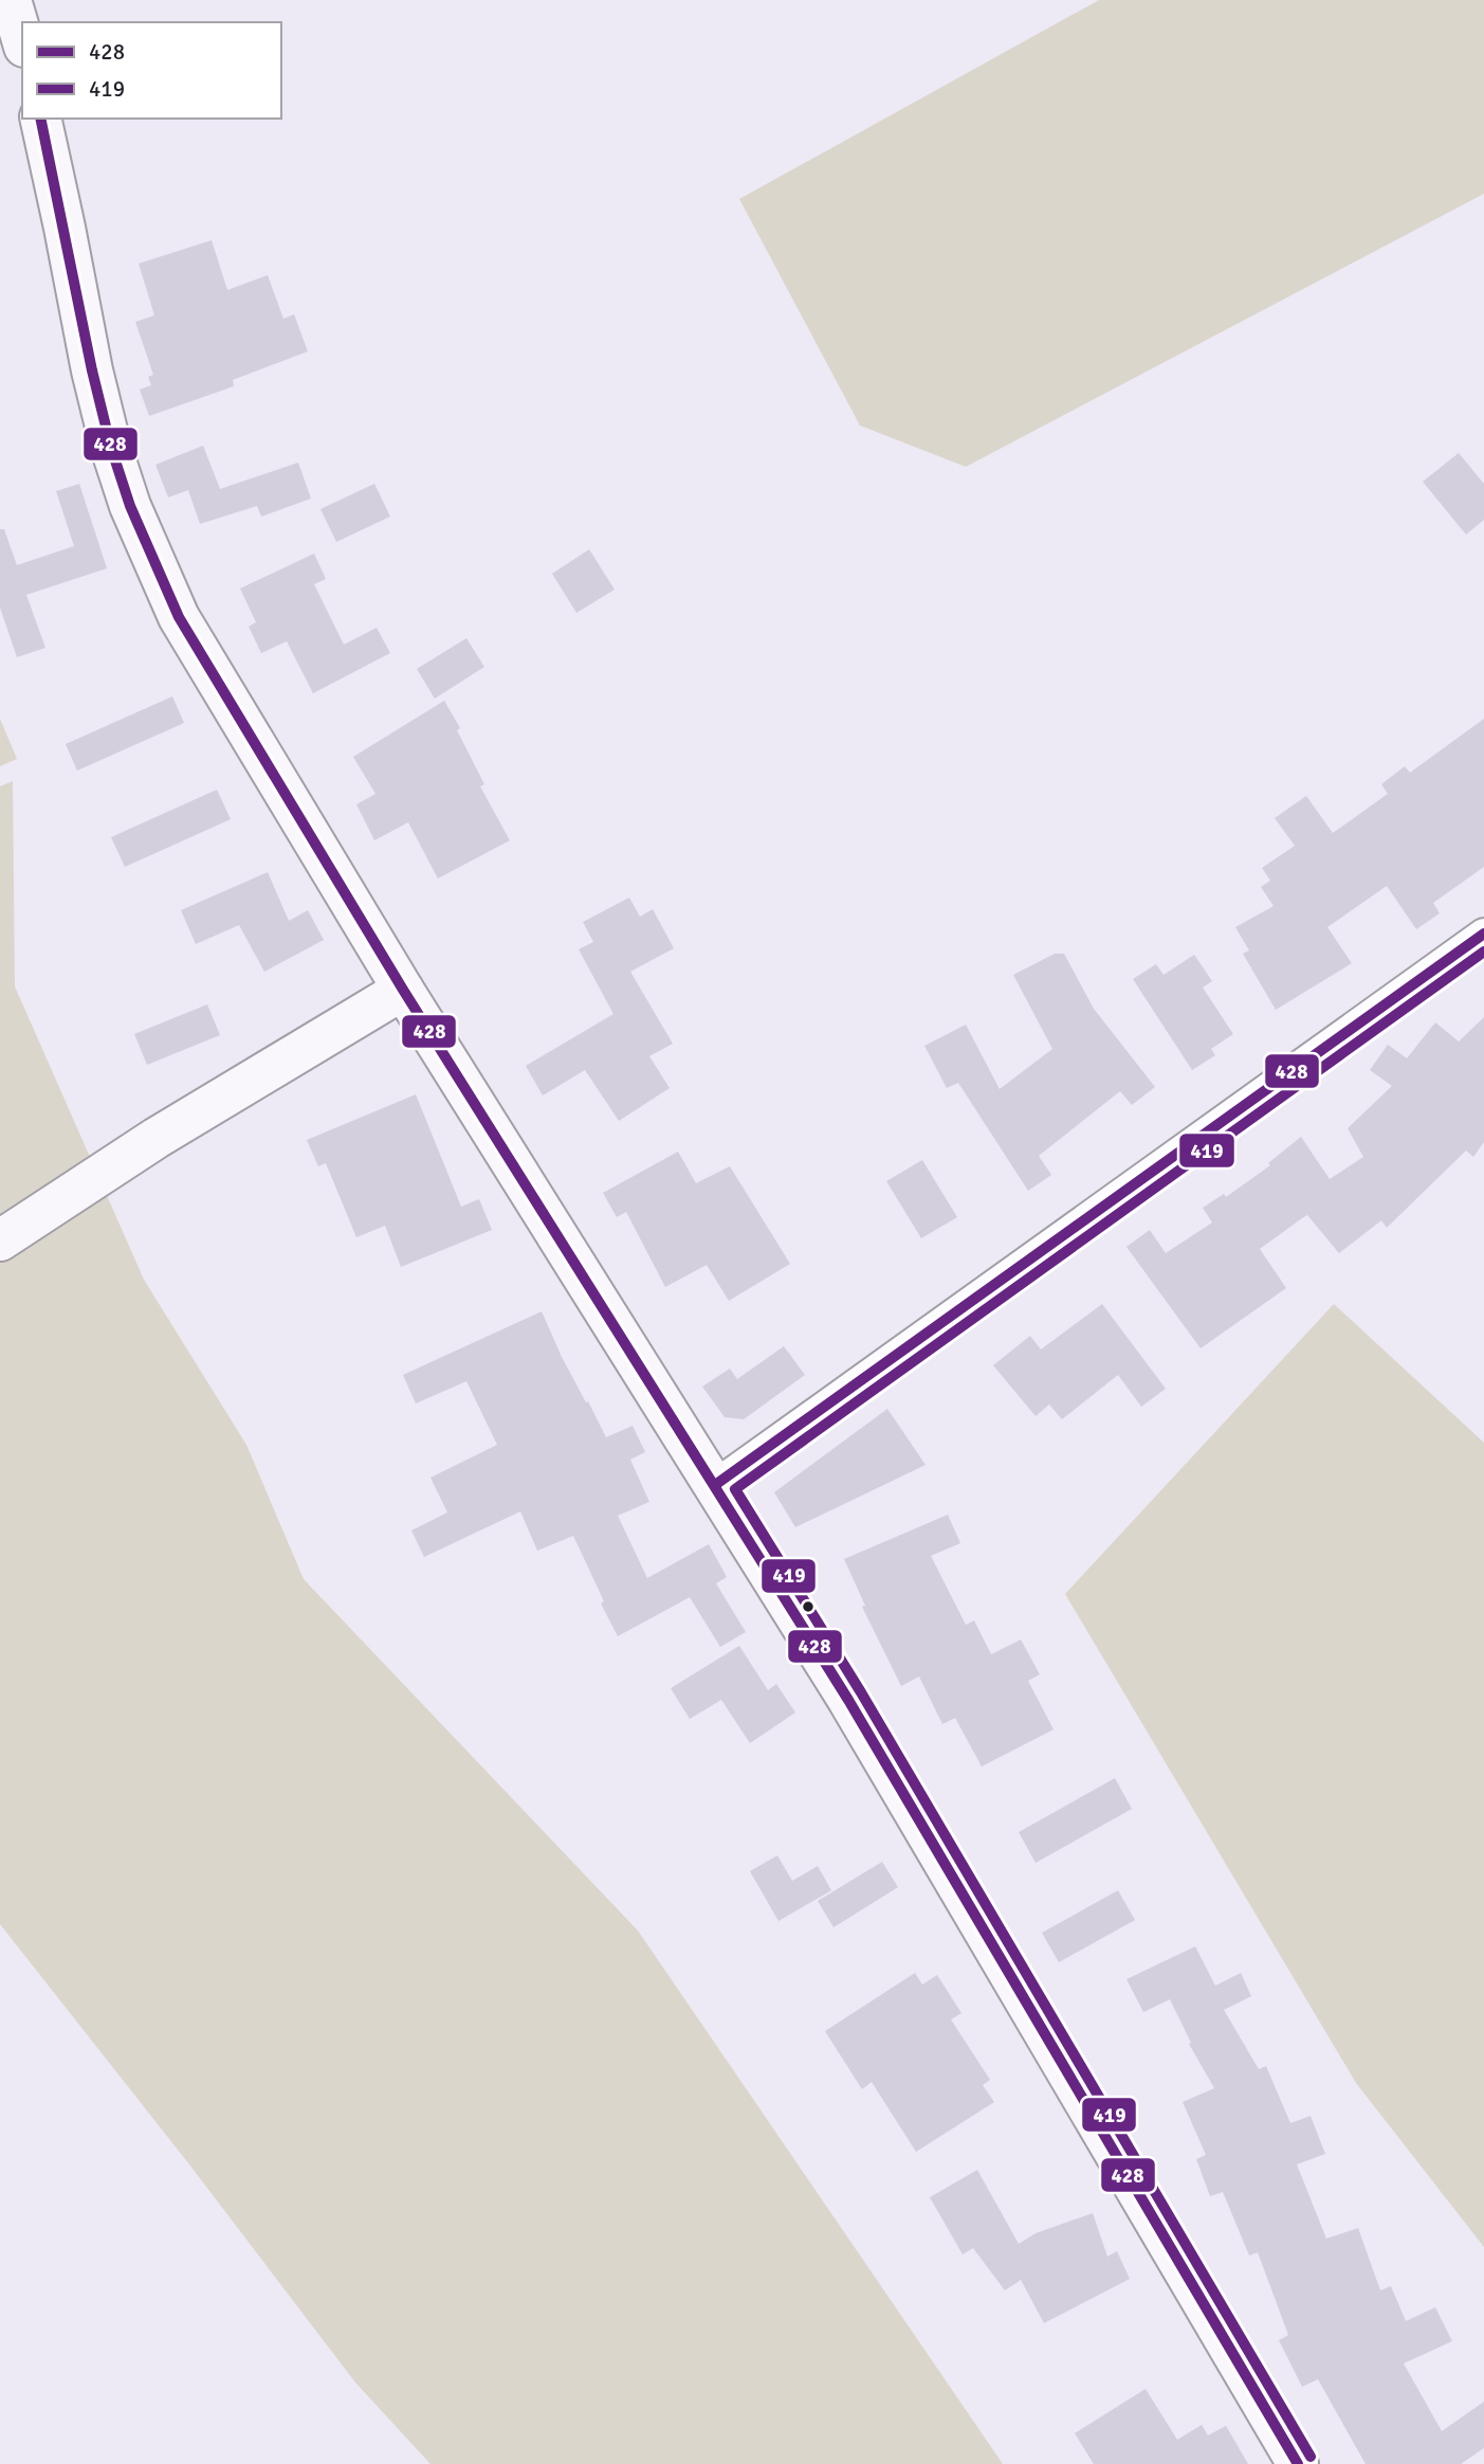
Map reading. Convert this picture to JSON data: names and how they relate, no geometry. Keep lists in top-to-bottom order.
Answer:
{
  "lines": ["transit line 428", "transit line 419"],
  "legend": ["428", "419"]
}
